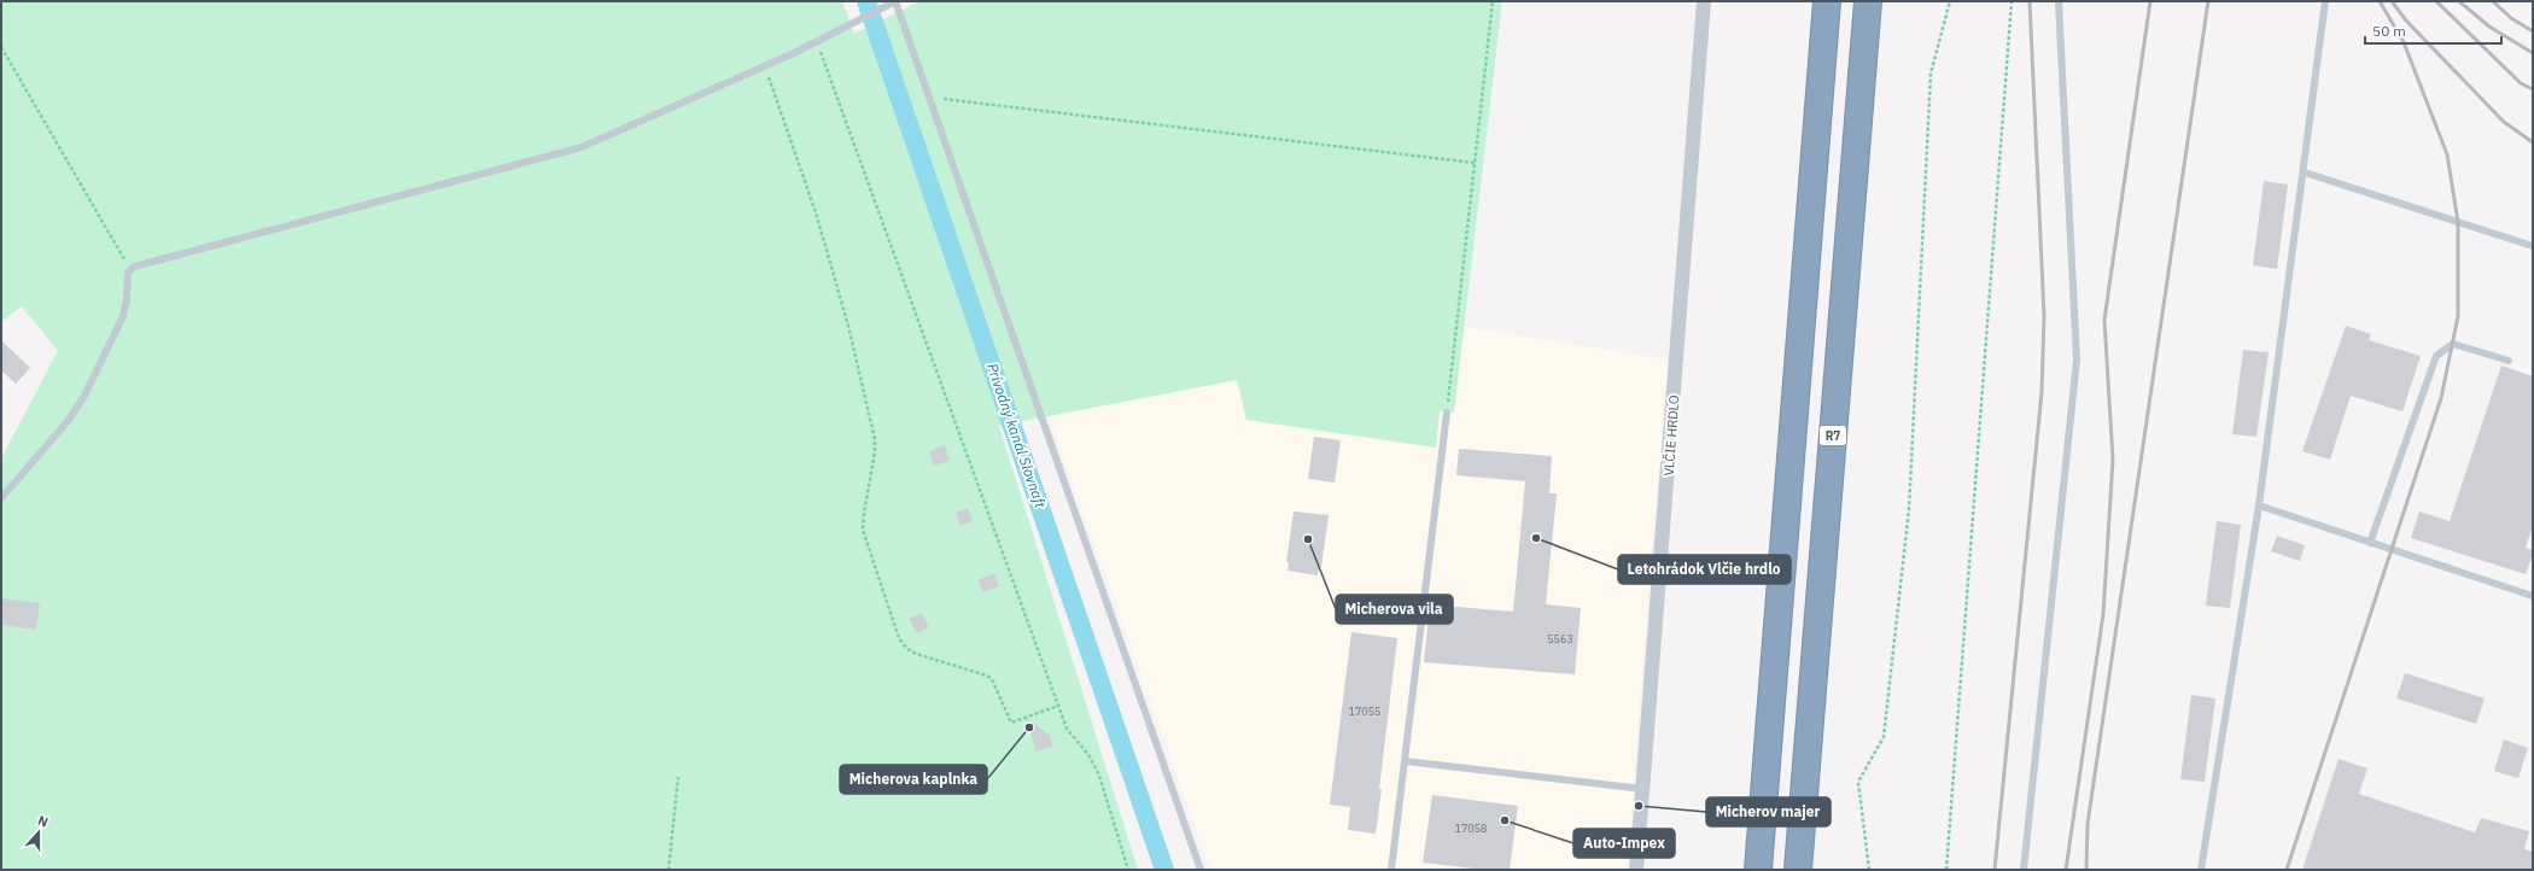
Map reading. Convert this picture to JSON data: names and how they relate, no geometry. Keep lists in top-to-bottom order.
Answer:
{
  "streets": {
    "highway": ["R7"],
    "street": ["VLČIE HRDLO"]
  },
  "water": ["Prívodný kanál Slovnaft"],
  "places": [
    "Letohrádok Vlčie hrdlo",
    "Micherova vila",
    "Micherova kaplnka",
    "Micherov majer",
    "Auto-Impex"
  ],
  "house_numbers": ["5563", "17055", "17058"],
  "scale_bar": "50 m",
  "north": "top"
}
